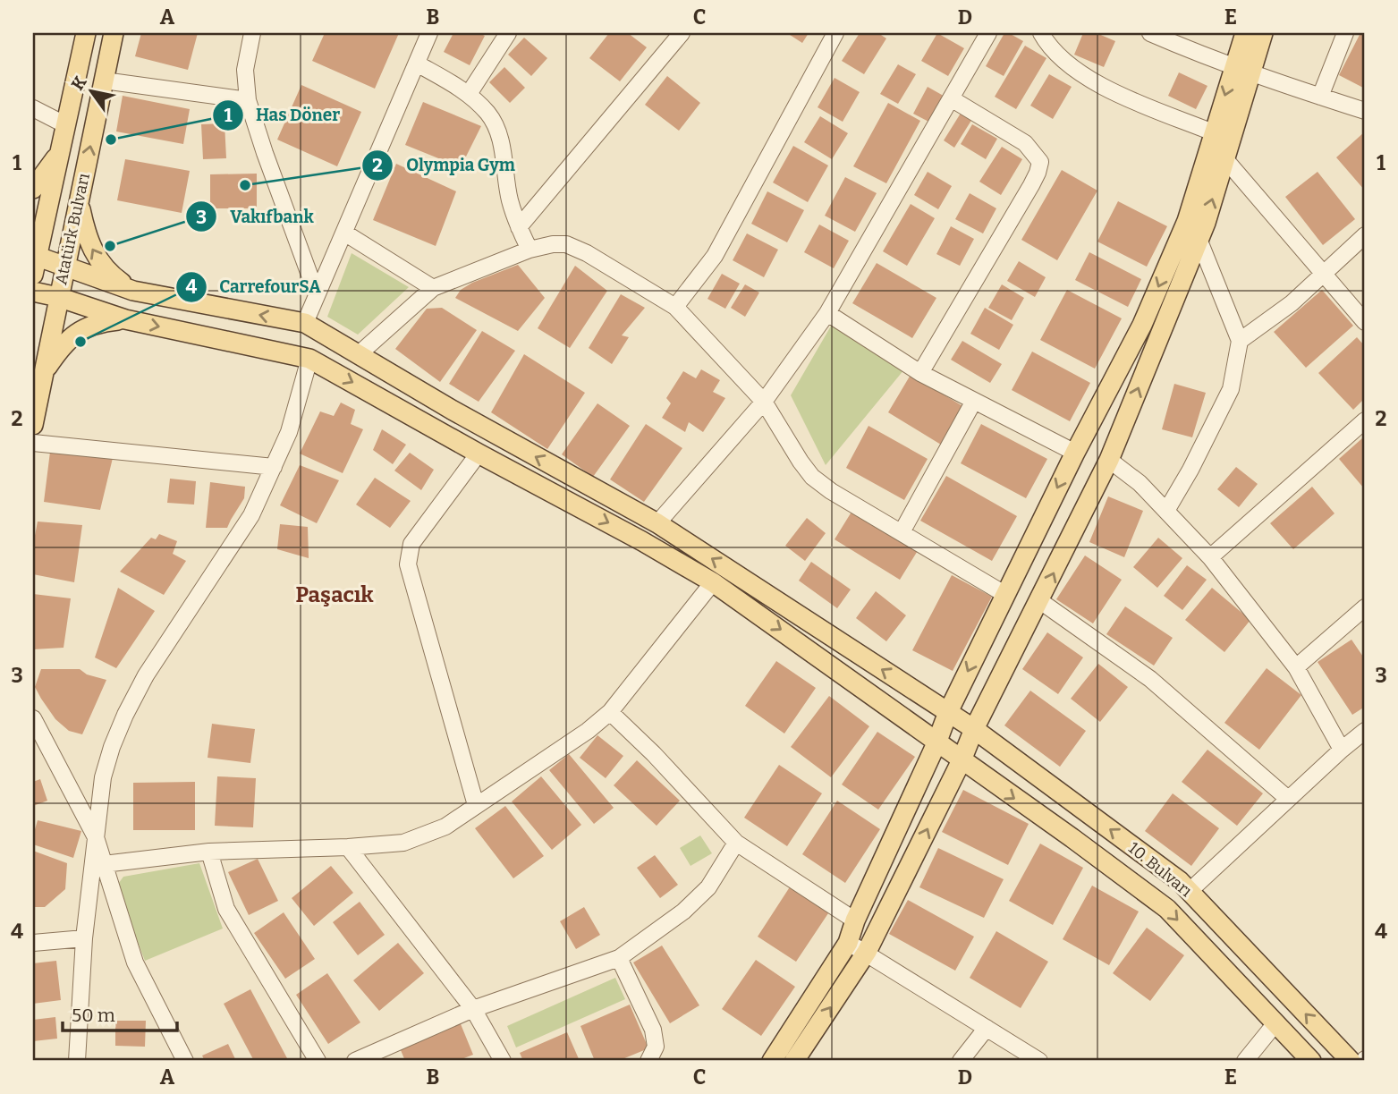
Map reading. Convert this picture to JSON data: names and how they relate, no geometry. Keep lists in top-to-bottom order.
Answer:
{
  "streets": {
    "main road": ["Atatürk Bulvarı", "10. Bulvarı"]
  },
  "crossings": [
    ["Atatürk Bulvarı", "10. Bulvarı"]
  ],
  "districts": ["Paşacık"],
  "places": [
    "Has Döner",
    "Olympia Gym",
    "Vakıfbank",
    "CarrefourSA"
  ],
  "scale_bar": "50 m",
  "north": "top left",
  "grid": {
    "columns": [
      "A",
      "B",
      "C",
      "D",
      "E"
    ],
    "rows": [
      "1",
      "2",
      "3",
      "4"
    ]
  }
}
